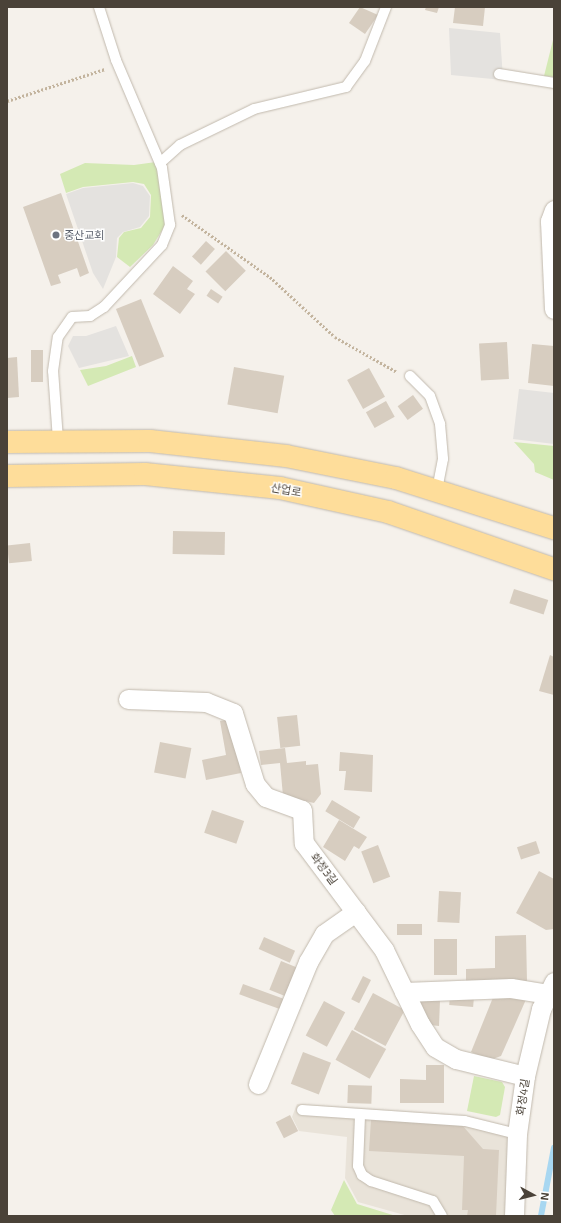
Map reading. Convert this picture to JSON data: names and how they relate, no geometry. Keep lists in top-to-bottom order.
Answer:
{
  "streets": {
    "main road": ["산업로"],
    "street": ["화정3길", "화정4길"]
  },
  "crossings": [
    ["화정3길", "화정4길"]
  ],
  "places": ["중산교회"],
  "north": "right"
}
